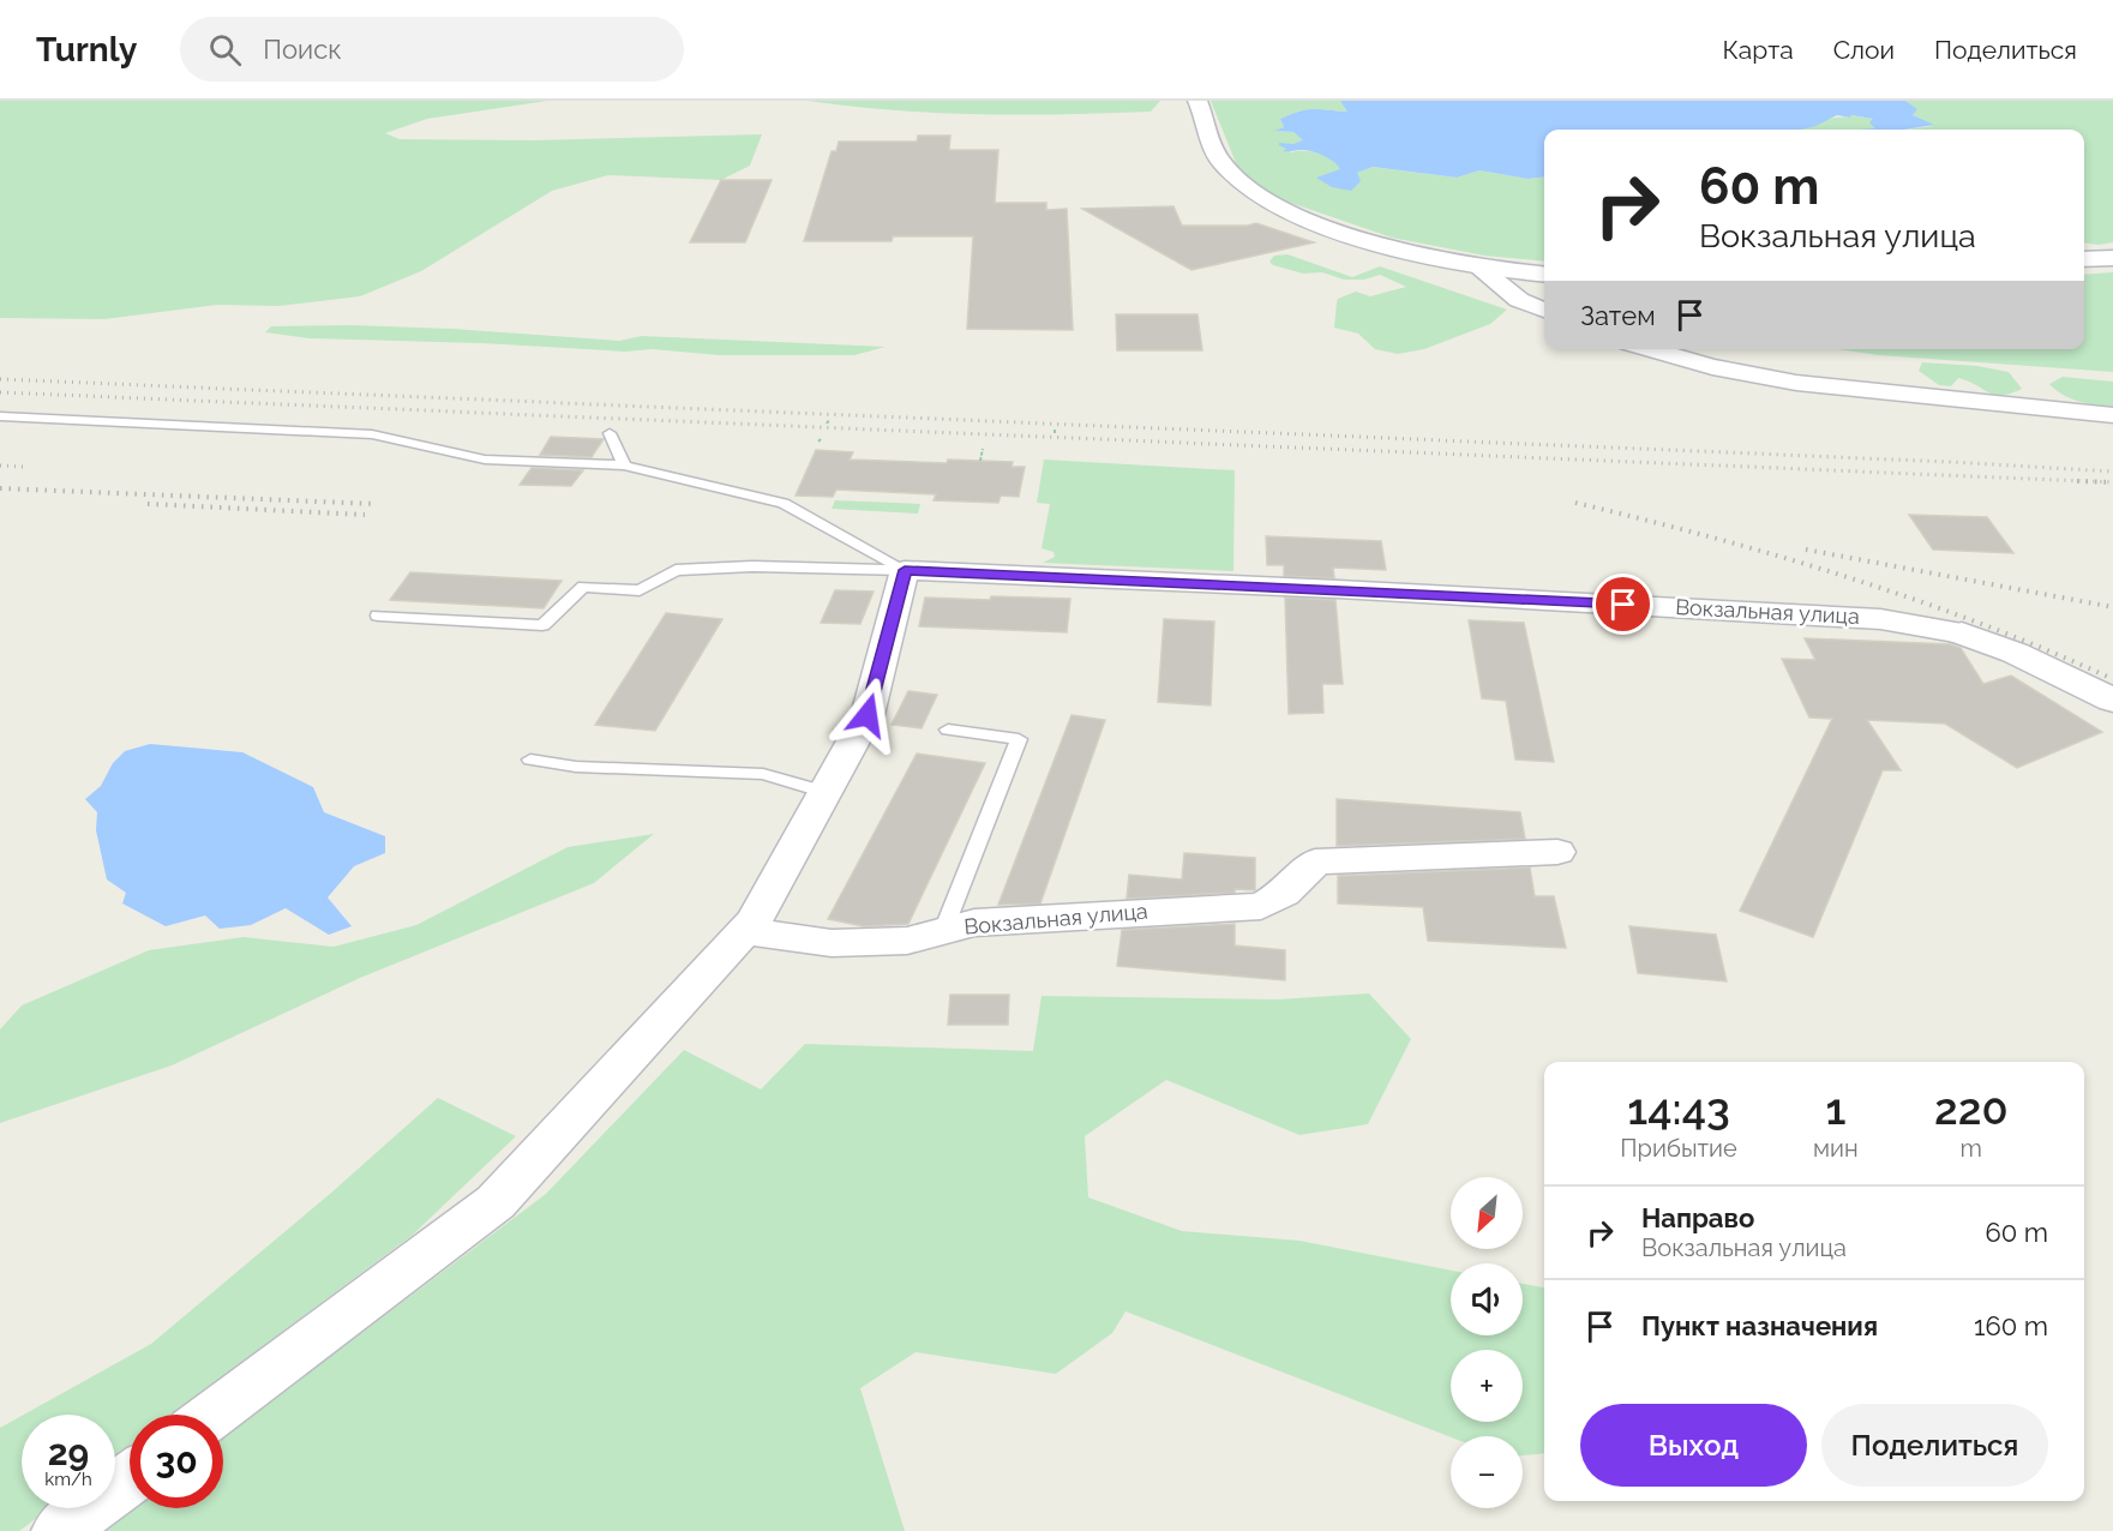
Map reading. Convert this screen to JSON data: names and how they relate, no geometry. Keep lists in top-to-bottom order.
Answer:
{
  "streets": {
    "street": ["Вокзальная улица"]
  },
  "north": "bottom left",
  "page": {
    "header": "Turnly",
    "search": "Поиск",
    "nav": ["Карта", "Слои", "Поделиться"],
    "turn": ["60 m", "Вокзальная улица"],
    "then": "Затем",
    "eta": [
      "14:43",
      "Прибытие",
      "1",
      "мин",
      "220",
      "m"
    ],
    "map_buttons": ["+", "−"],
    "list": [
      {
        "name": "Направо",
        "note": "Вокзальная улица",
        "value": "60 m"
      },
      {
        "name": "Пункт назначения",
        "value": "160 m"
      }
    ],
    "buttons": ["Выход", "Поделиться"],
    "speed": "29 km/h",
    "limit": "30"
  }
}
